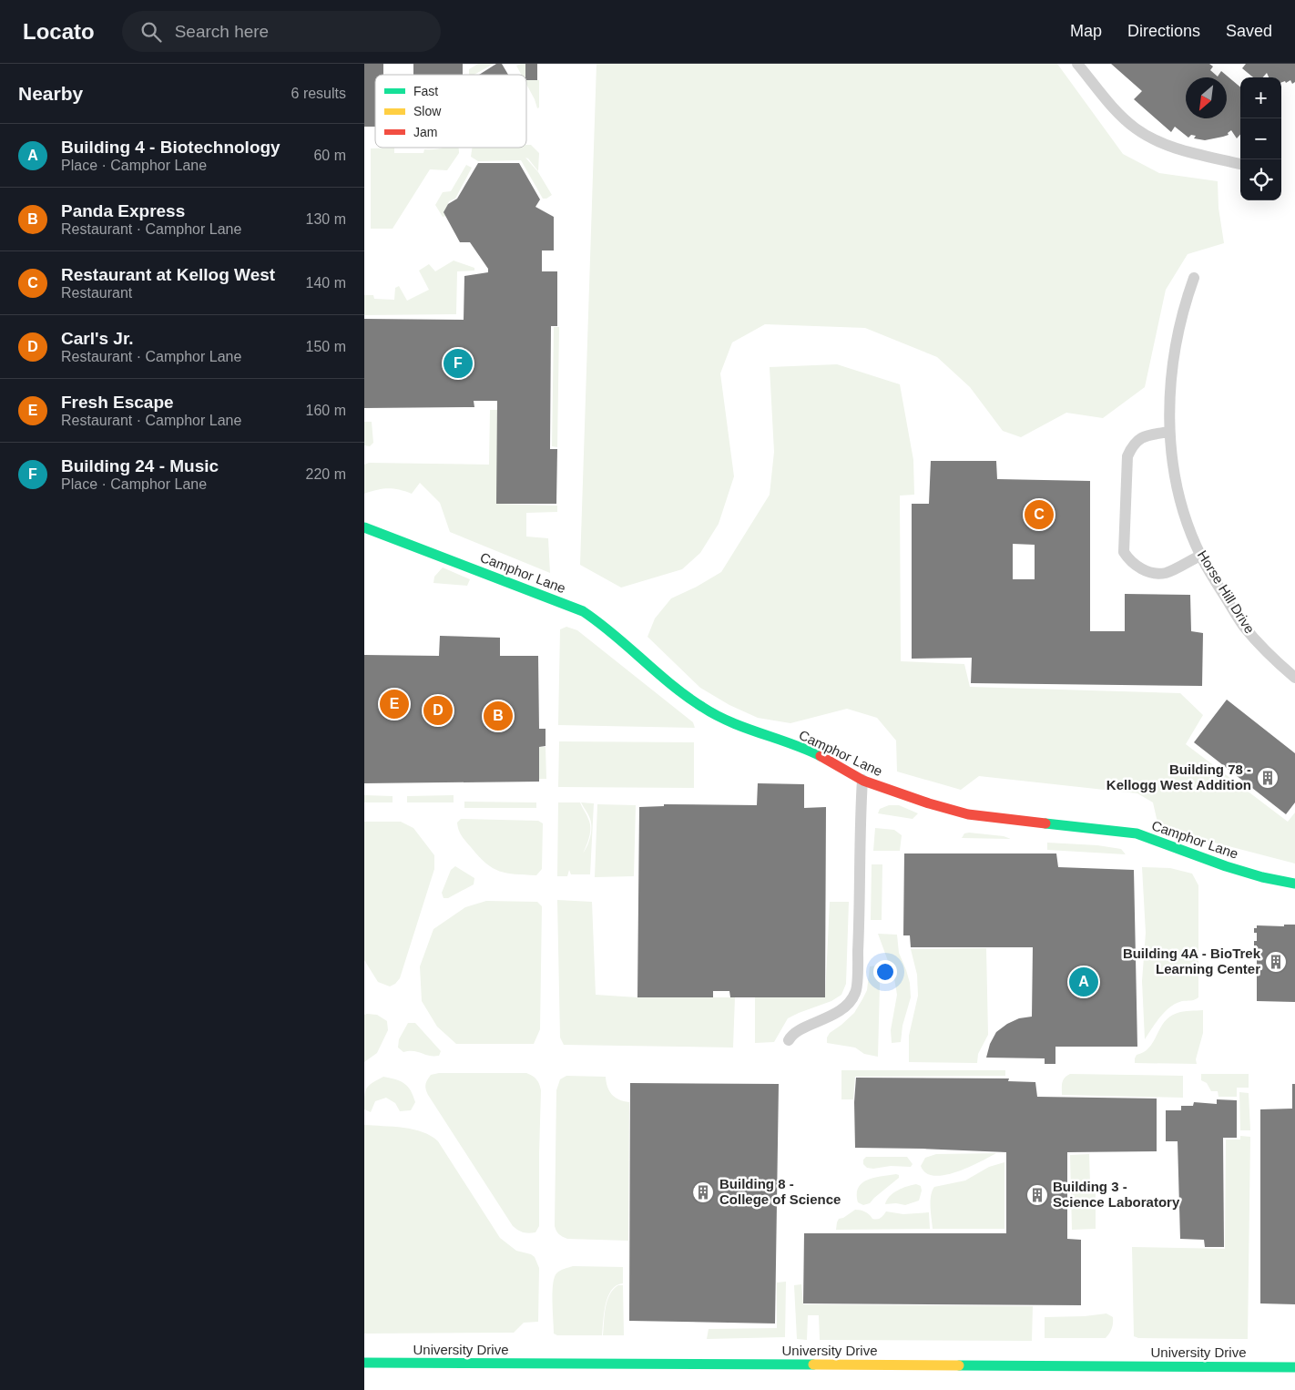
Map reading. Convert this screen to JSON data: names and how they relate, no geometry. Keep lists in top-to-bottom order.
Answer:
{
  "streets": {
    "street": ["Camphor Lane", "University Drive"],
    "lane": ["Horse Hill Drive"]
  },
  "places": {
    "building": [
      "Building 78 - Kellogg West Addition",
      "Building 4A - BioTrek Learning Center",
      "Building 8 - College of Science",
      "Building 3 - Science Laboratory"
    ]
  },
  "legend": ["Fast", "Slow", "Jam"],
  "north": "bottom left",
  "page": {
    "header": "Locato",
    "search": "Search here",
    "nav": ["Map", "Directions", "Saved"],
    "heading": ["Nearby", "6 results"],
    "map_buttons": ["+", "−"],
    "list": [
      {
        "mark": "A",
        "name": "Building 4 - Biotechnology",
        "note": "Place · Camphor Lane",
        "value": "60 m"
      },
      {
        "mark": "B",
        "name": "Panda Express",
        "note": "Restaurant · Camphor Lane",
        "value": "130 m"
      },
      {
        "mark": "C",
        "name": "Restaurant at Kellog West",
        "note": "Restaurant",
        "value": "140 m"
      },
      {
        "mark": "D",
        "name": "Carl's Jr.",
        "note": "Restaurant · Camphor Lane",
        "value": "150 m"
      },
      {
        "mark": "E",
        "name": "Fresh Escape",
        "note": "Restaurant · Camphor Lane",
        "value": "160 m"
      },
      {
        "mark": "F",
        "name": "Building 24 - Music",
        "note": "Place · Camphor Lane",
        "value": "220 m"
      }
    ],
    "pins": [
      "F",
      "C",
      "E",
      "D",
      "B",
      "A"
    ]
  }
}
